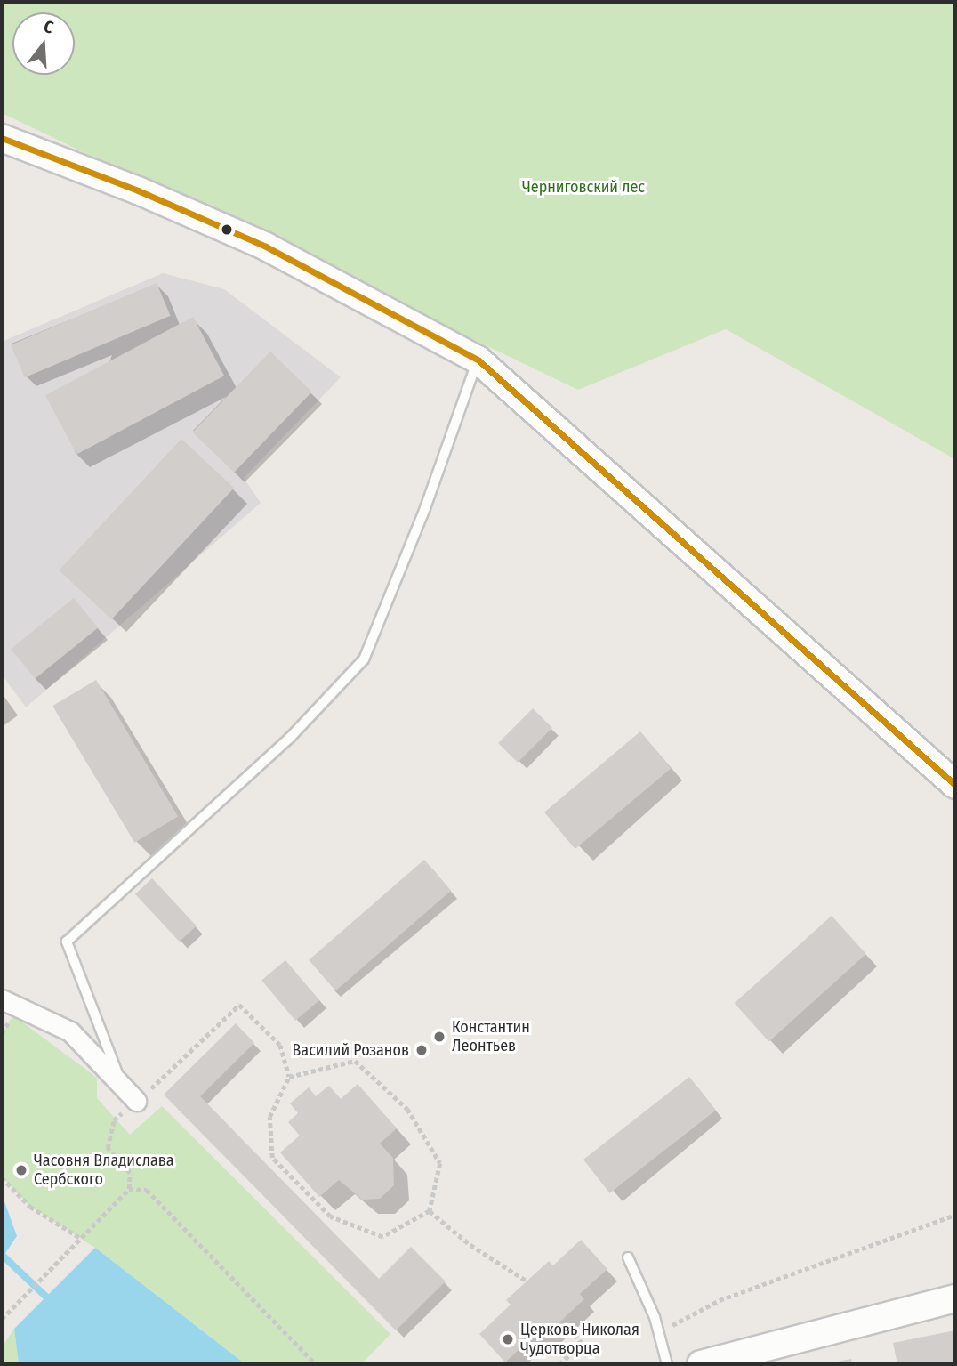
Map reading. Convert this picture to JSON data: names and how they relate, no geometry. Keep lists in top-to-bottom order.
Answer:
{
  "parks": ["Черниговский лес"],
  "places": [
    "Константин Леонтьев",
    "Василий Розанов",
    "Часовня Владислава Сербского",
    "Церковь Николая Чудотворца"
  ],
  "north": "top"
}
